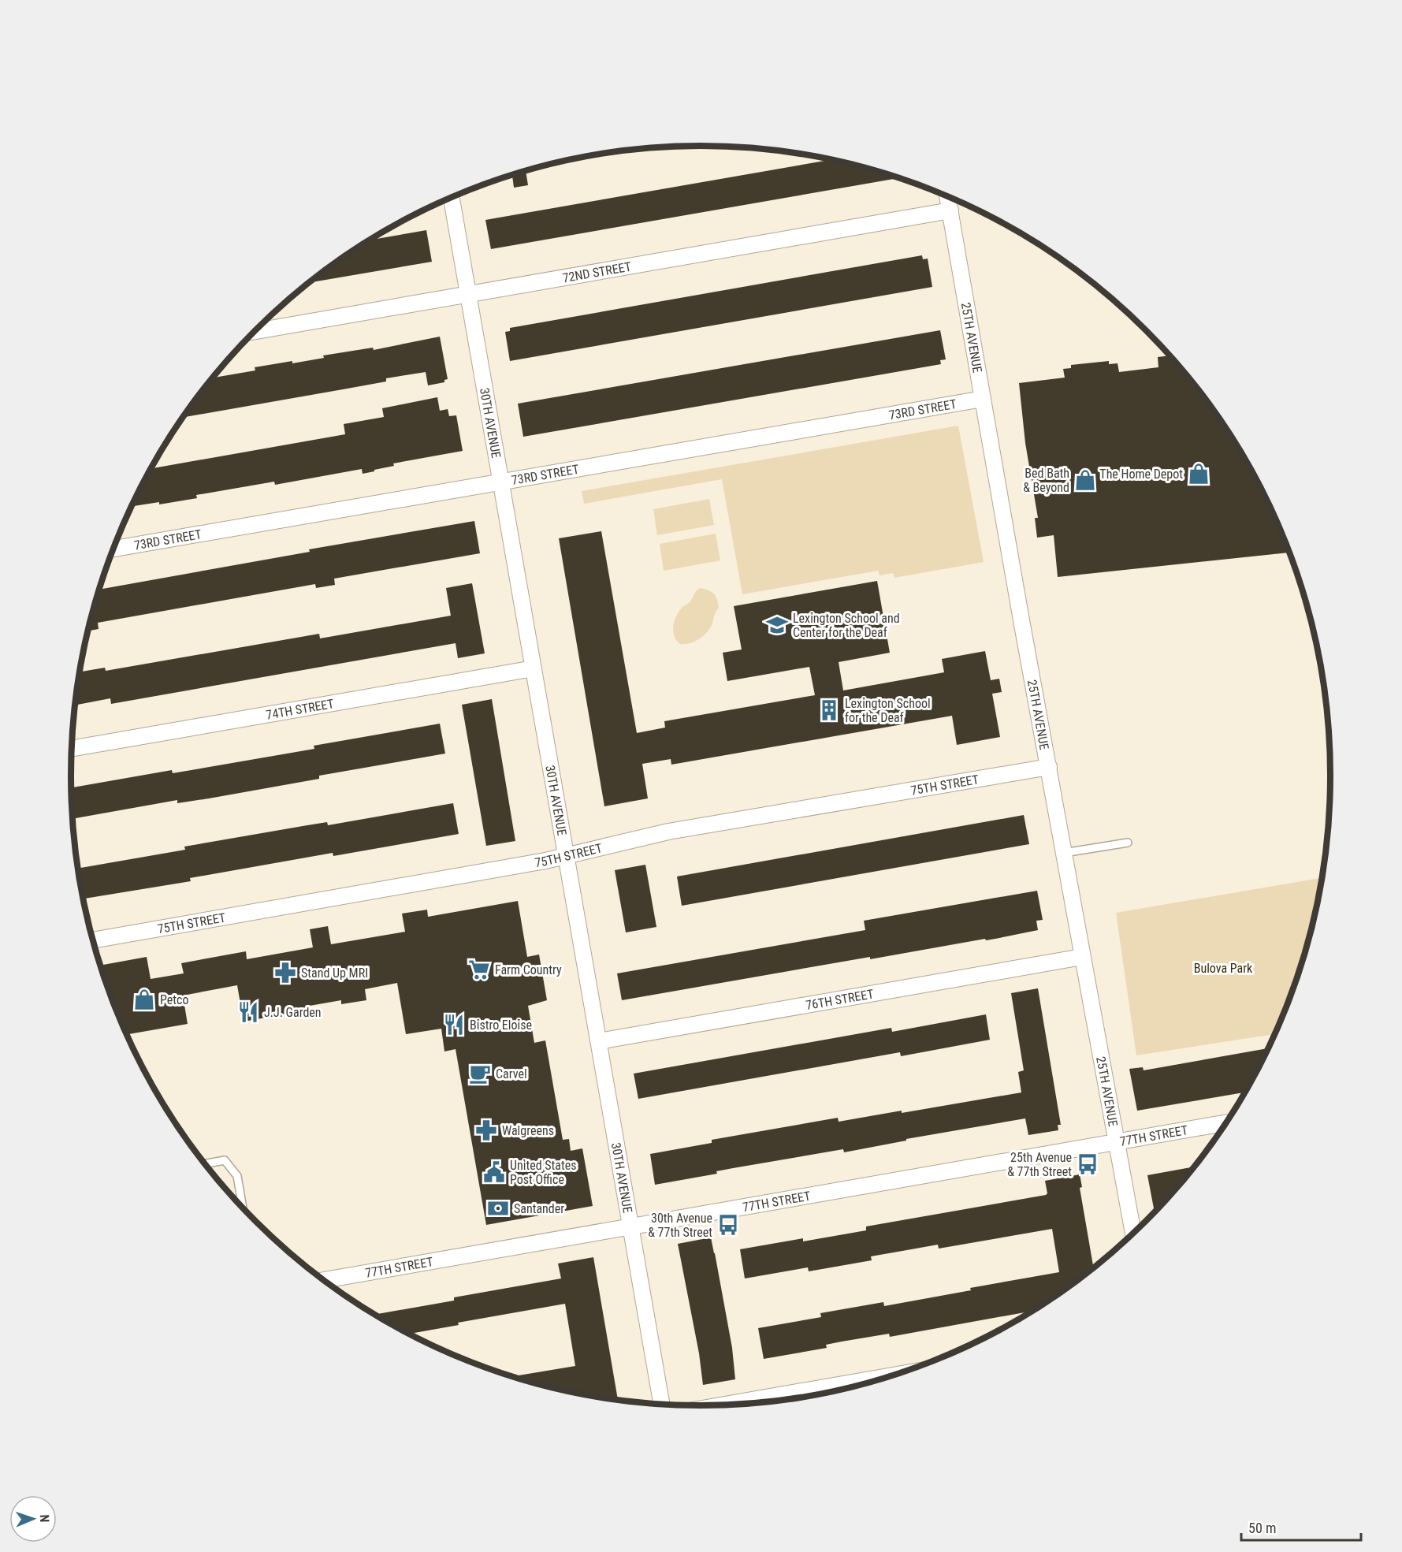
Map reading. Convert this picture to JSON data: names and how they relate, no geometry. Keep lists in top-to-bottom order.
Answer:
{
  "streets": {
    "street": [
      "72ND STREET",
      "25TH AVENUE",
      "73RD STREET",
      "30TH AVENUE",
      "74TH STREET",
      "75TH STREET",
      "76TH STREET",
      "77TH STREET"
    ]
  },
  "crossings": [
    ["72ND STREET", "25TH AVENUE"],
    ["72ND STREET", "30TH AVENUE"],
    ["25TH AVENUE", "73RD STREET"],
    ["25TH AVENUE", "75TH STREET"],
    ["25TH AVENUE", "76TH STREET"],
    ["25TH AVENUE", "77TH STREET"],
    ["73RD STREET", "30TH AVENUE"],
    ["30TH AVENUE", "74TH STREET"],
    ["30TH AVENUE", "75TH STREET"],
    ["30TH AVENUE", "76TH STREET"],
    ["30TH AVENUE", "77TH STREET"]
  ],
  "parks": ["Bulova Park"],
  "places": {
    "shop": ["The Home Depot", "Bed Bath & Beyond", "Petco"],
    "school or university": ["Lexington School and Center for the Deaf"],
    "building": ["Lexington School for the Deaf"],
    "supermarket": ["Farm Country"],
    "pharmacy": ["Stand Up MRI", "Walgreens"],
    "restaurant": ["J.J. Garden", "Bistro Eloise"],
    "cafe": ["Carvel"],
    "bus stop": ["25th Avenue & 77th Street", "30th Avenue & 77th Street"],
    "public building": ["United States Post Office"],
    "bank": ["Santander"]
  },
  "scale_bar": "50 m",
  "north": "right"
}
